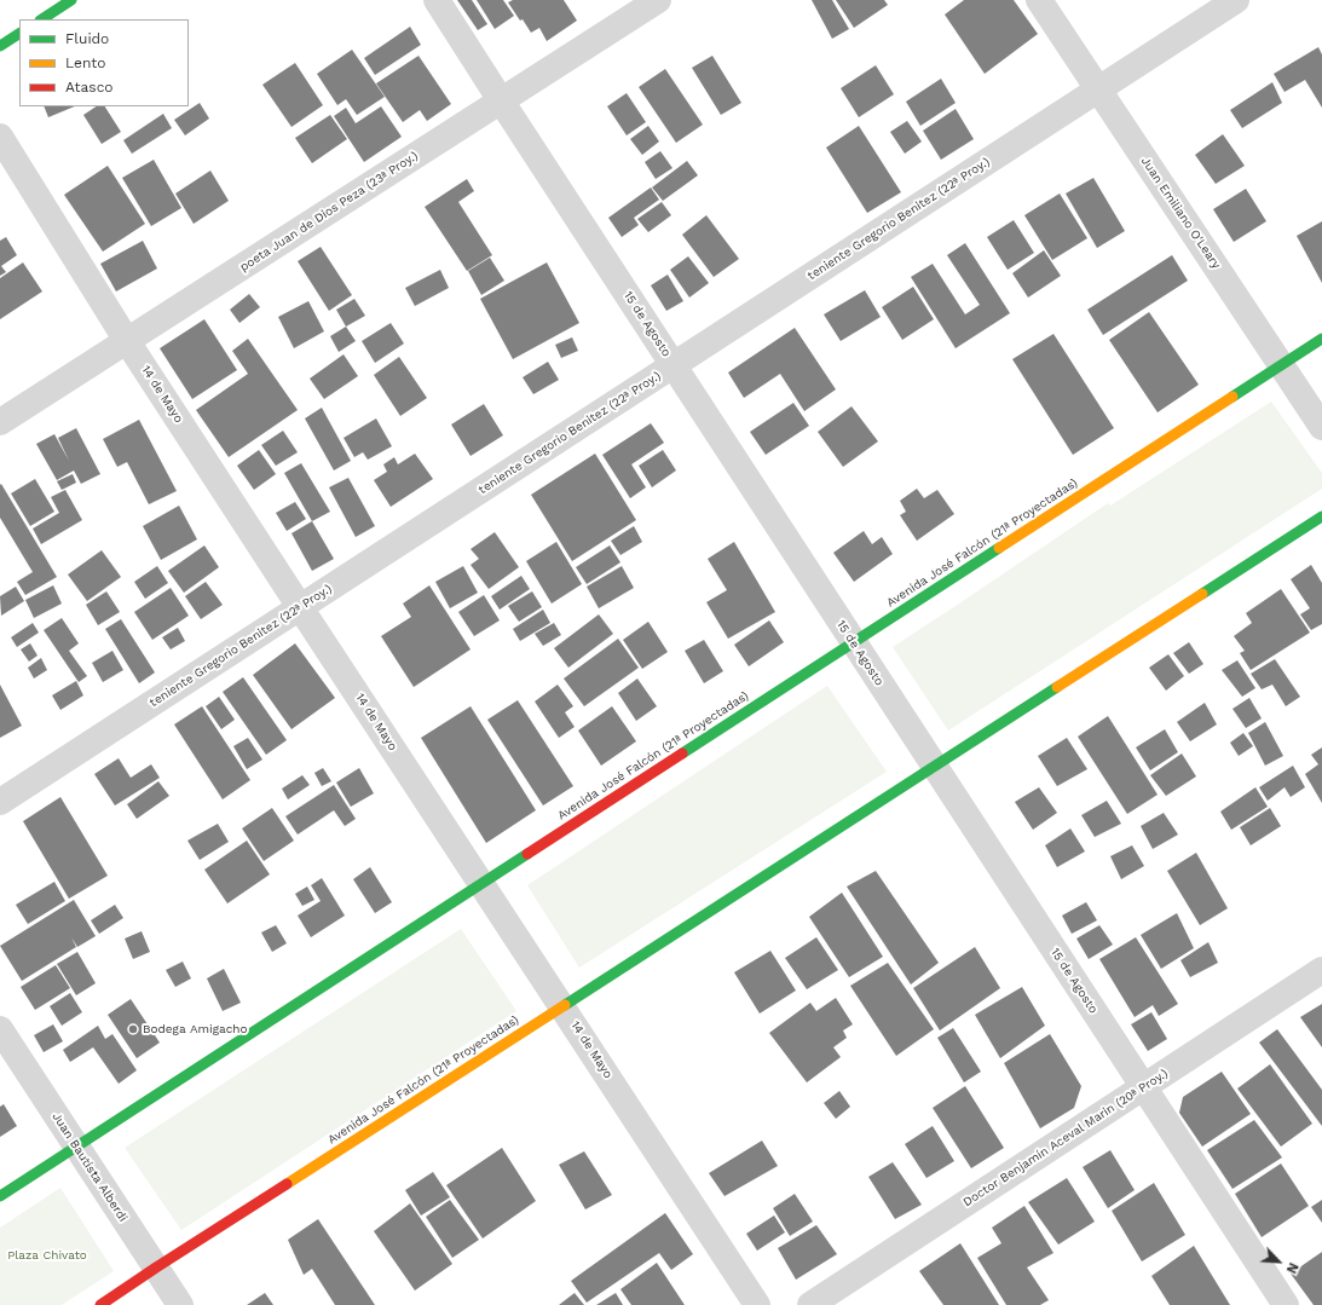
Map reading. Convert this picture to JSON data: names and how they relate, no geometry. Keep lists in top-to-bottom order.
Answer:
{
  "streets": {
    "main road": ["Avenida José Falcón (21ª Proyectadas)"],
    "street": [
      "poeta Juan de Dios Peza (23ª Proy.)",
      "Juan Emiliano O'Leary",
      "teniente Gregorio Benitez (22ª Proy.)",
      "15 de Agosto",
      "14 de Mayo",
      "Doctor Benjamín Aceval Marin (20ª Proy.)",
      "Juan Bautista Alberdi"
    ]
  },
  "crossings": [
    ["poeta Juan de Dios Peza (23ª Proy.)", "15 de Agosto"],
    ["poeta Juan de Dios Peza (23ª Proy.)", "14 de Mayo"],
    ["Juan Emiliano O'Leary", "teniente Gregorio Benitez (22ª Proy.)"],
    ["Juan Emiliano O'Leary", "Avenida José Falcón (21ª Proyectadas)"],
    ["teniente Gregorio Benitez (22ª Proy.)", "15 de Agosto"],
    ["teniente Gregorio Benitez (22ª Proy.)", "14 de Mayo"],
    ["15 de Agosto", "Avenida José Falcón (21ª Proyectadas)"],
    ["15 de Agosto", "Doctor Benjamín Aceval Marin (20ª Proy.)"],
    ["14 de Mayo", "Avenida José Falcón (21ª Proyectadas)"],
    ["Avenida José Falcón (21ª Proyectadas)", "Juan Bautista Alberdi"]
  ],
  "parks": ["Plaza Chivato"],
  "places": ["Bodega Amigacho"],
  "legend": ["Fluido", "Lento", "Atasco"],
  "north": "bottom right"
}
